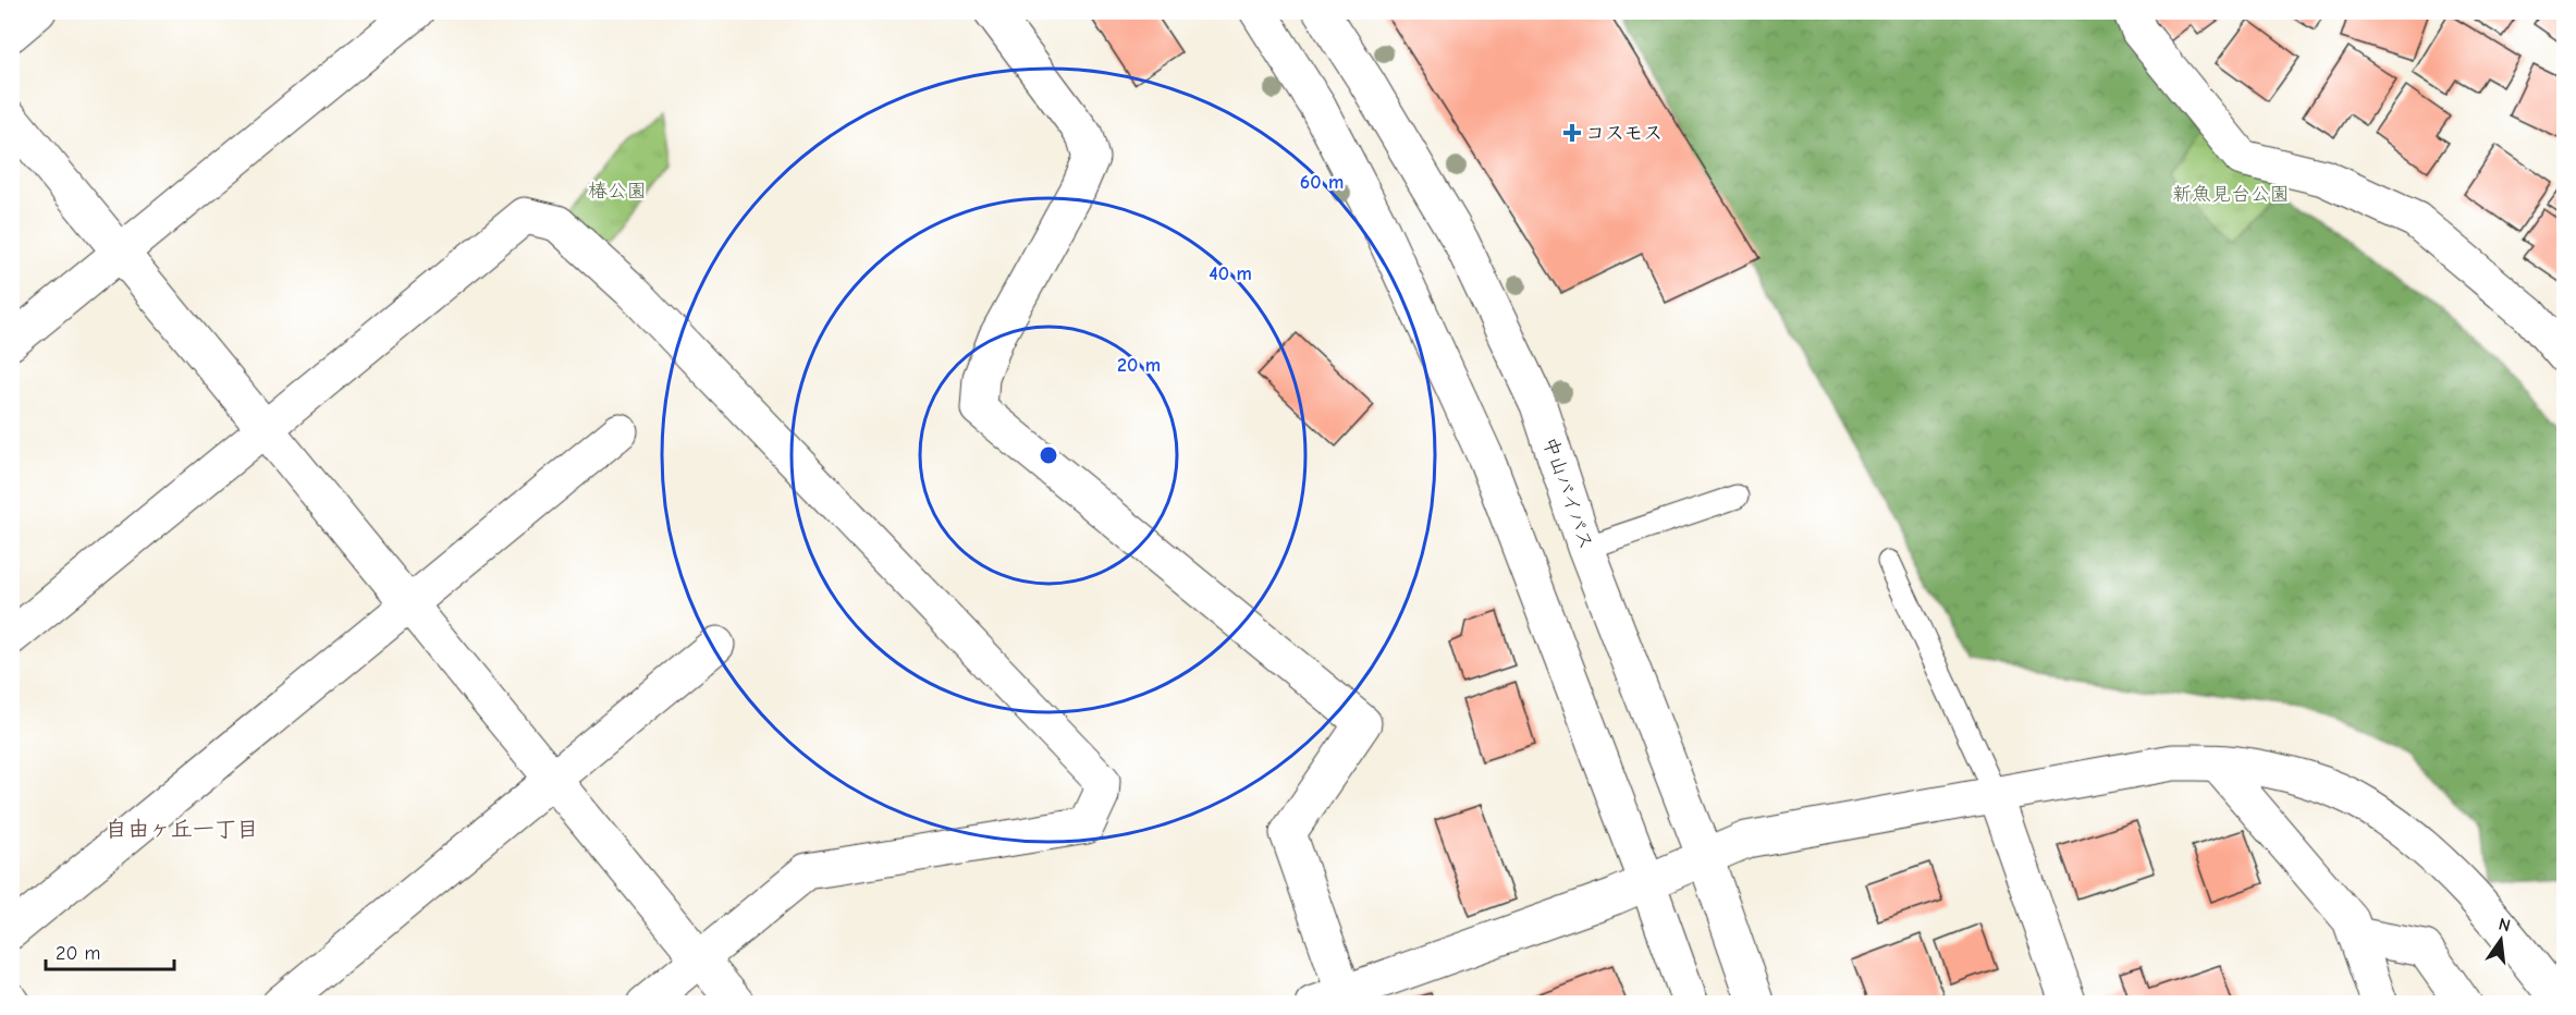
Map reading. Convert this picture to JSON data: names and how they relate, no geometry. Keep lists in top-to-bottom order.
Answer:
{
  "streets": {
    "street": ["中山バイパス"]
  },
  "districts": ["自由ヶ丘一丁目"],
  "parks": ["椿公園", "新魚見台公園"],
  "places": {
    "health": ["コスモス"]
  },
  "scale_bar": "20 m",
  "north": "top",
  "rings": ["60 m", "40 m", "20 m"]
}
